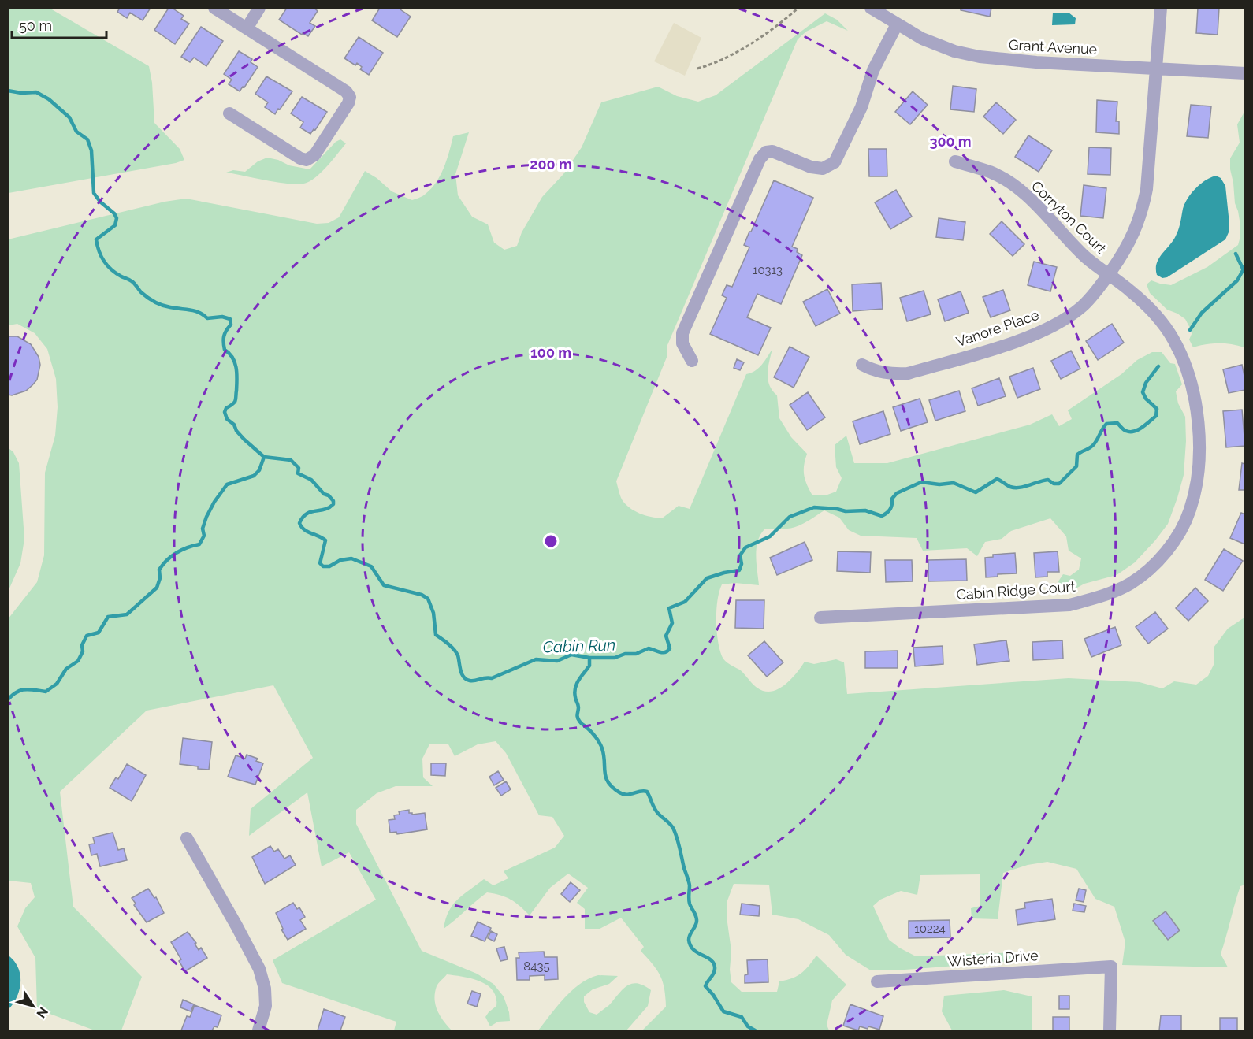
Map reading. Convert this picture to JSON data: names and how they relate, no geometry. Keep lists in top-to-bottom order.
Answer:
{
  "streets": {
    "street": [
      "Grant Avenue",
      "Corryton Court",
      "Vanore Place",
      "Cabin Ridge Court",
      "Wisteria Drive"
    ]
  },
  "crossings": [
    ["Grant Avenue", "Vanore Place"],
    ["Corryton Court", "Vanore Place"],
    ["Corryton Court", "Cabin Ridge Court"],
    ["Vanore Place", "Cabin Ridge Court"]
  ],
  "water": ["Cabin Run"],
  "house_numbers": ["10313", "10224", "8435"],
  "scale_bar": "50 m",
  "north": "bottom right",
  "rings": ["300 m", "200 m", "100 m"]
}
